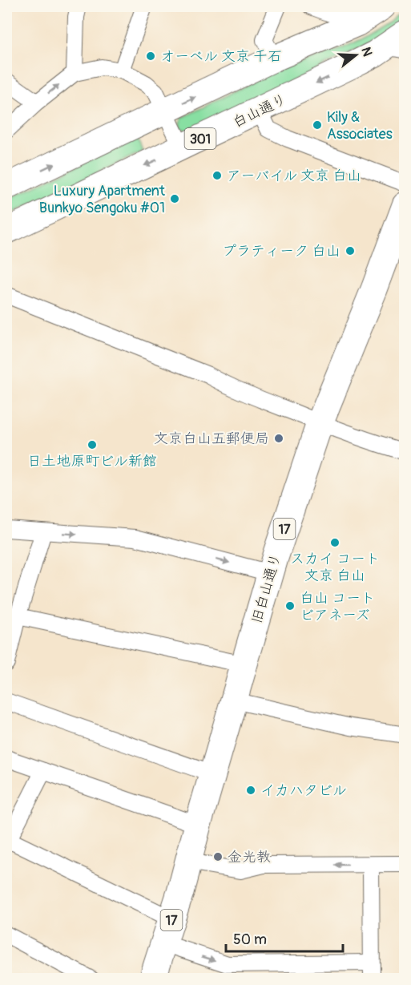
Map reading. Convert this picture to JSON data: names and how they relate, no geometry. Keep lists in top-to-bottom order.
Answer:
{
  "streets": {
    "highway": ["17", "旧白山通り"],
    "main road": ["白山通り", "301"]
  },
  "places": [
    "オーベル 文京 千石",
    "Kily & Associates",
    "アーバイル 文京 白山",
    "Luxury Apartment Bunkyo Sengoku #01",
    "プラティーク 白山",
    "文京白山五郵便局",
    "日土地原町ビル新館",
    "スカイ コート 文京 白山",
    "白山 コート ビアネーズ",
    "イカハタビル",
    "金光教"
  ],
  "scale_bar": "50 m",
  "north": "right"
}
